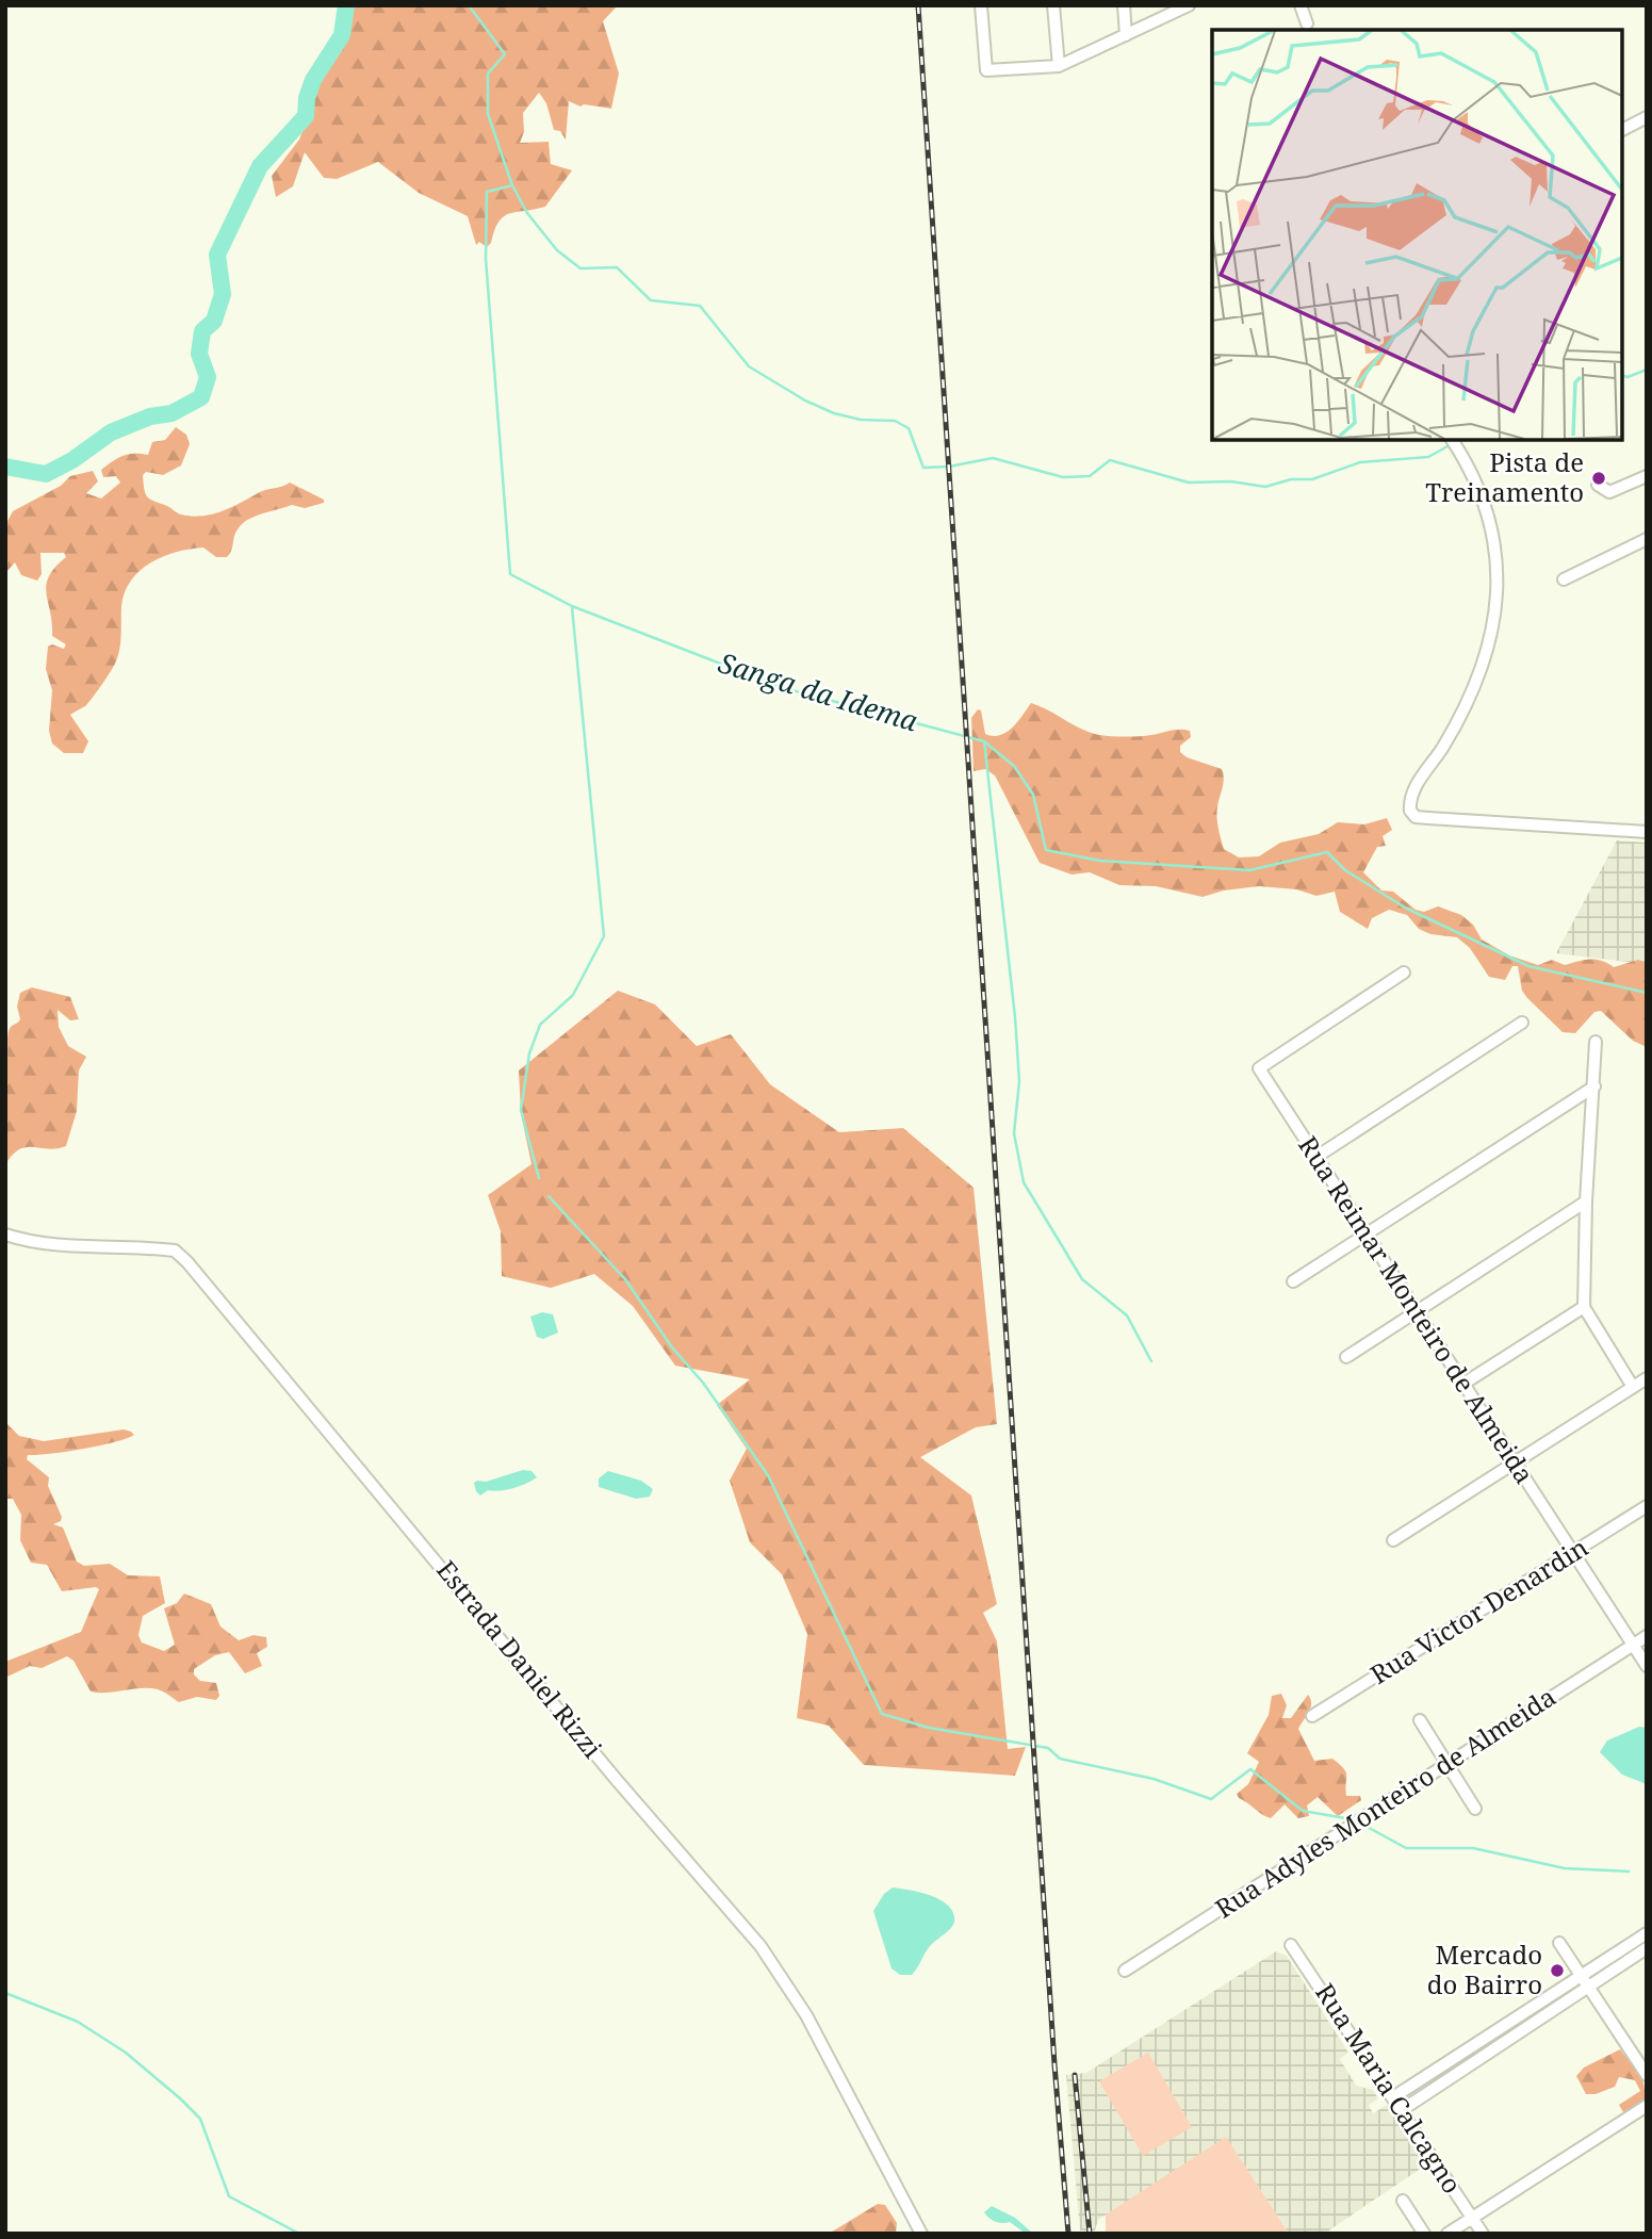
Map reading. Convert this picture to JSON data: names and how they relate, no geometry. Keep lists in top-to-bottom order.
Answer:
{
  "streets": {
    "street": [
      "Rua Reimar Monteiro de Almeida",
      "Rua Victor Denardin",
      "Estrada Daniel Rizzi",
      "Rua Adyles Monteiro de Almeida",
      "Rua Maria Calcagno"
    ]
  },
  "crossings": [
    ["Rua Reimar Monteiro de Almeida", "Rua Victor Denardin"],
    ["Rua Reimar Monteiro de Almeida", "Rua Adyles Monteiro de Almeida"]
  ],
  "water": ["Sanga da Idema"],
  "places": ["Pista de Treinamento", "Mercado do Bairro"]
}
